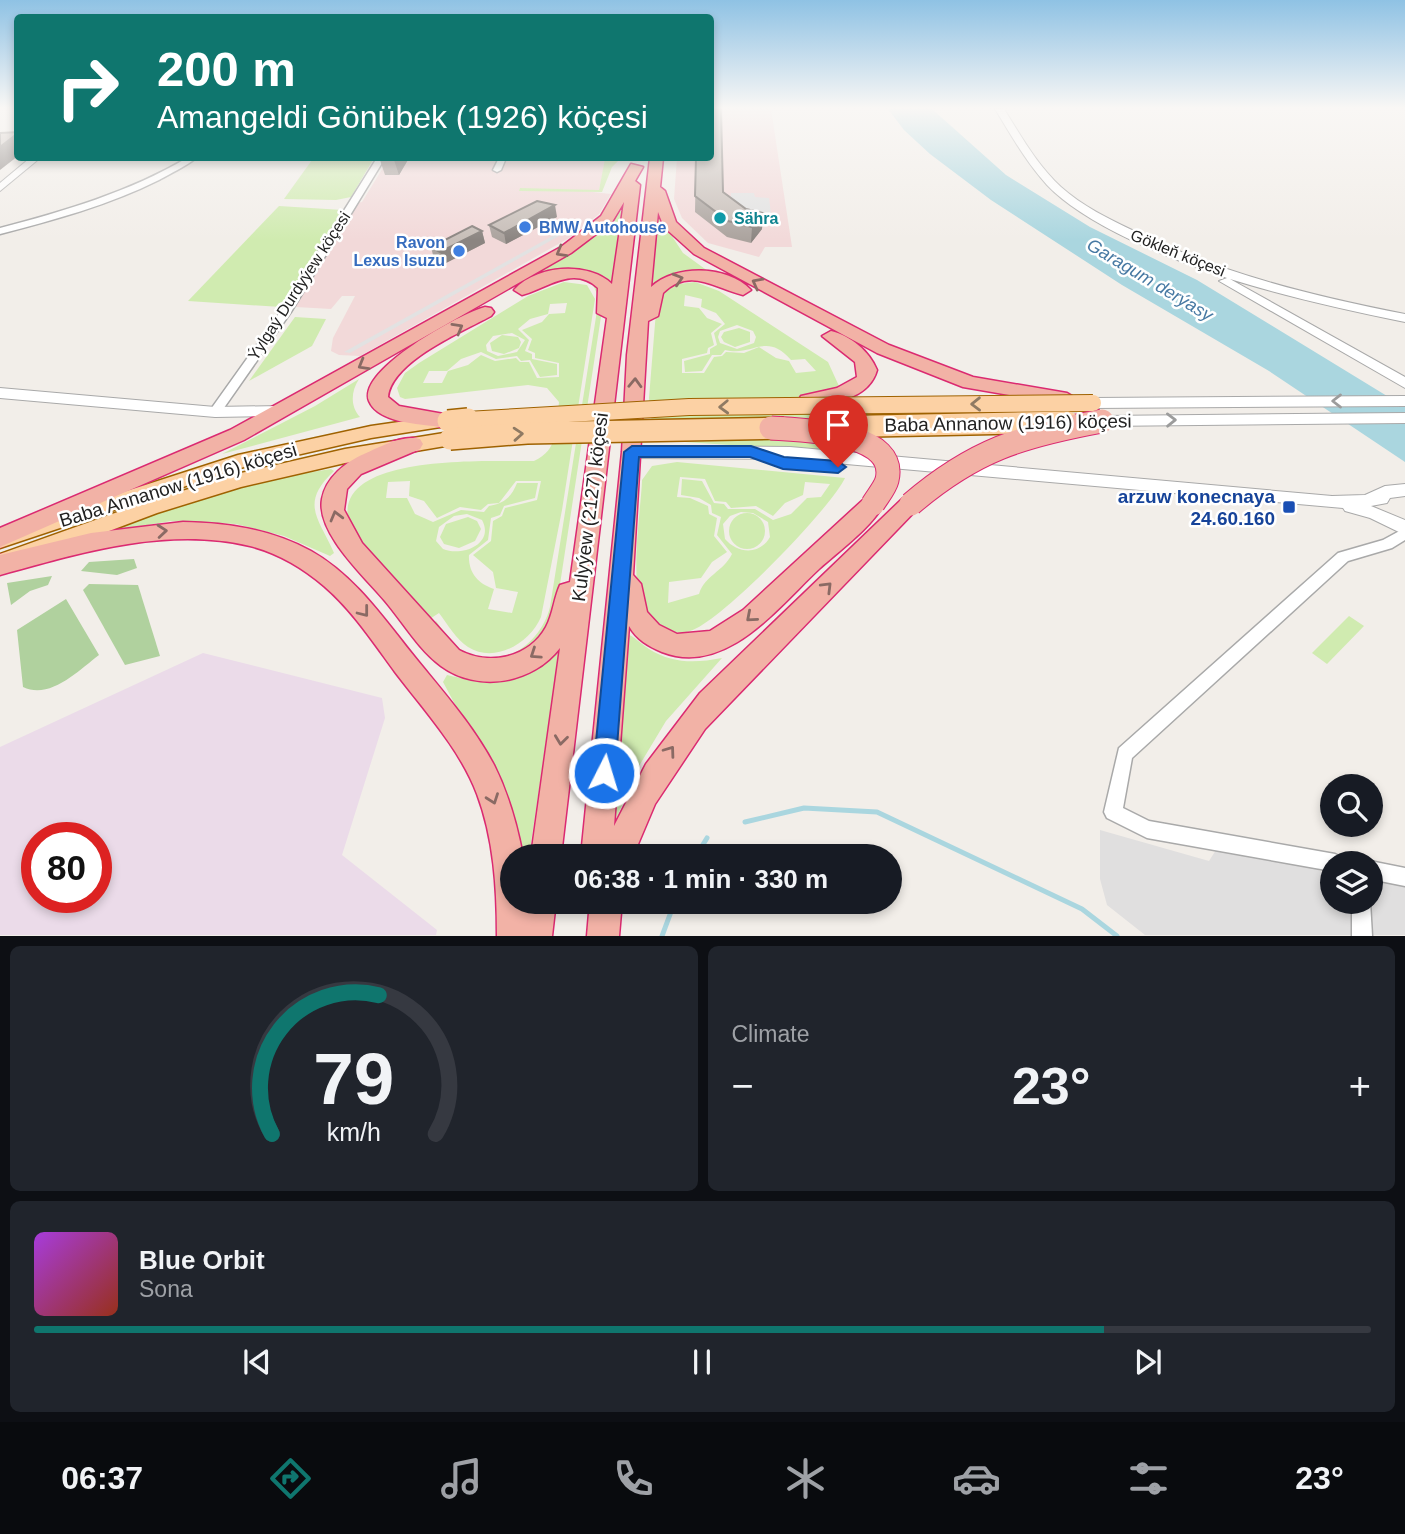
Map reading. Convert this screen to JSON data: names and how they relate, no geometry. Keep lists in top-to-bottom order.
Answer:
{
  "streets": {
    "highway": ["Kulyýew (2127) köçesi"],
    "main road": ["Baba Annanow (1916) köçesi"],
    "street": ["Gökleň köçesi", "Ýylgaý Durdyýew köçesi"]
  },
  "water": ["Garagum derýasy"],
  "places": {
    "other": ["Sähra", "BMW Autohouse", "Ravon Lexus Isuzu"],
    "transit": ["arzuw konecnaya 24.60.160"]
  },
  "page": {
    "turn": ["200 m", "Amangeldi Gönübek (1926) köçesi"],
    "limit": "80",
    "trip": "06:38 · 1 min · 330 m",
    "tile": "Climate",
    "heat": ["−", "23°", "+"],
    "song": ["Blue Orbit", "Sona"],
    "tabs": ["06:37", "23°"],
    "gauge": ["79", "km/h"]
  }
}
